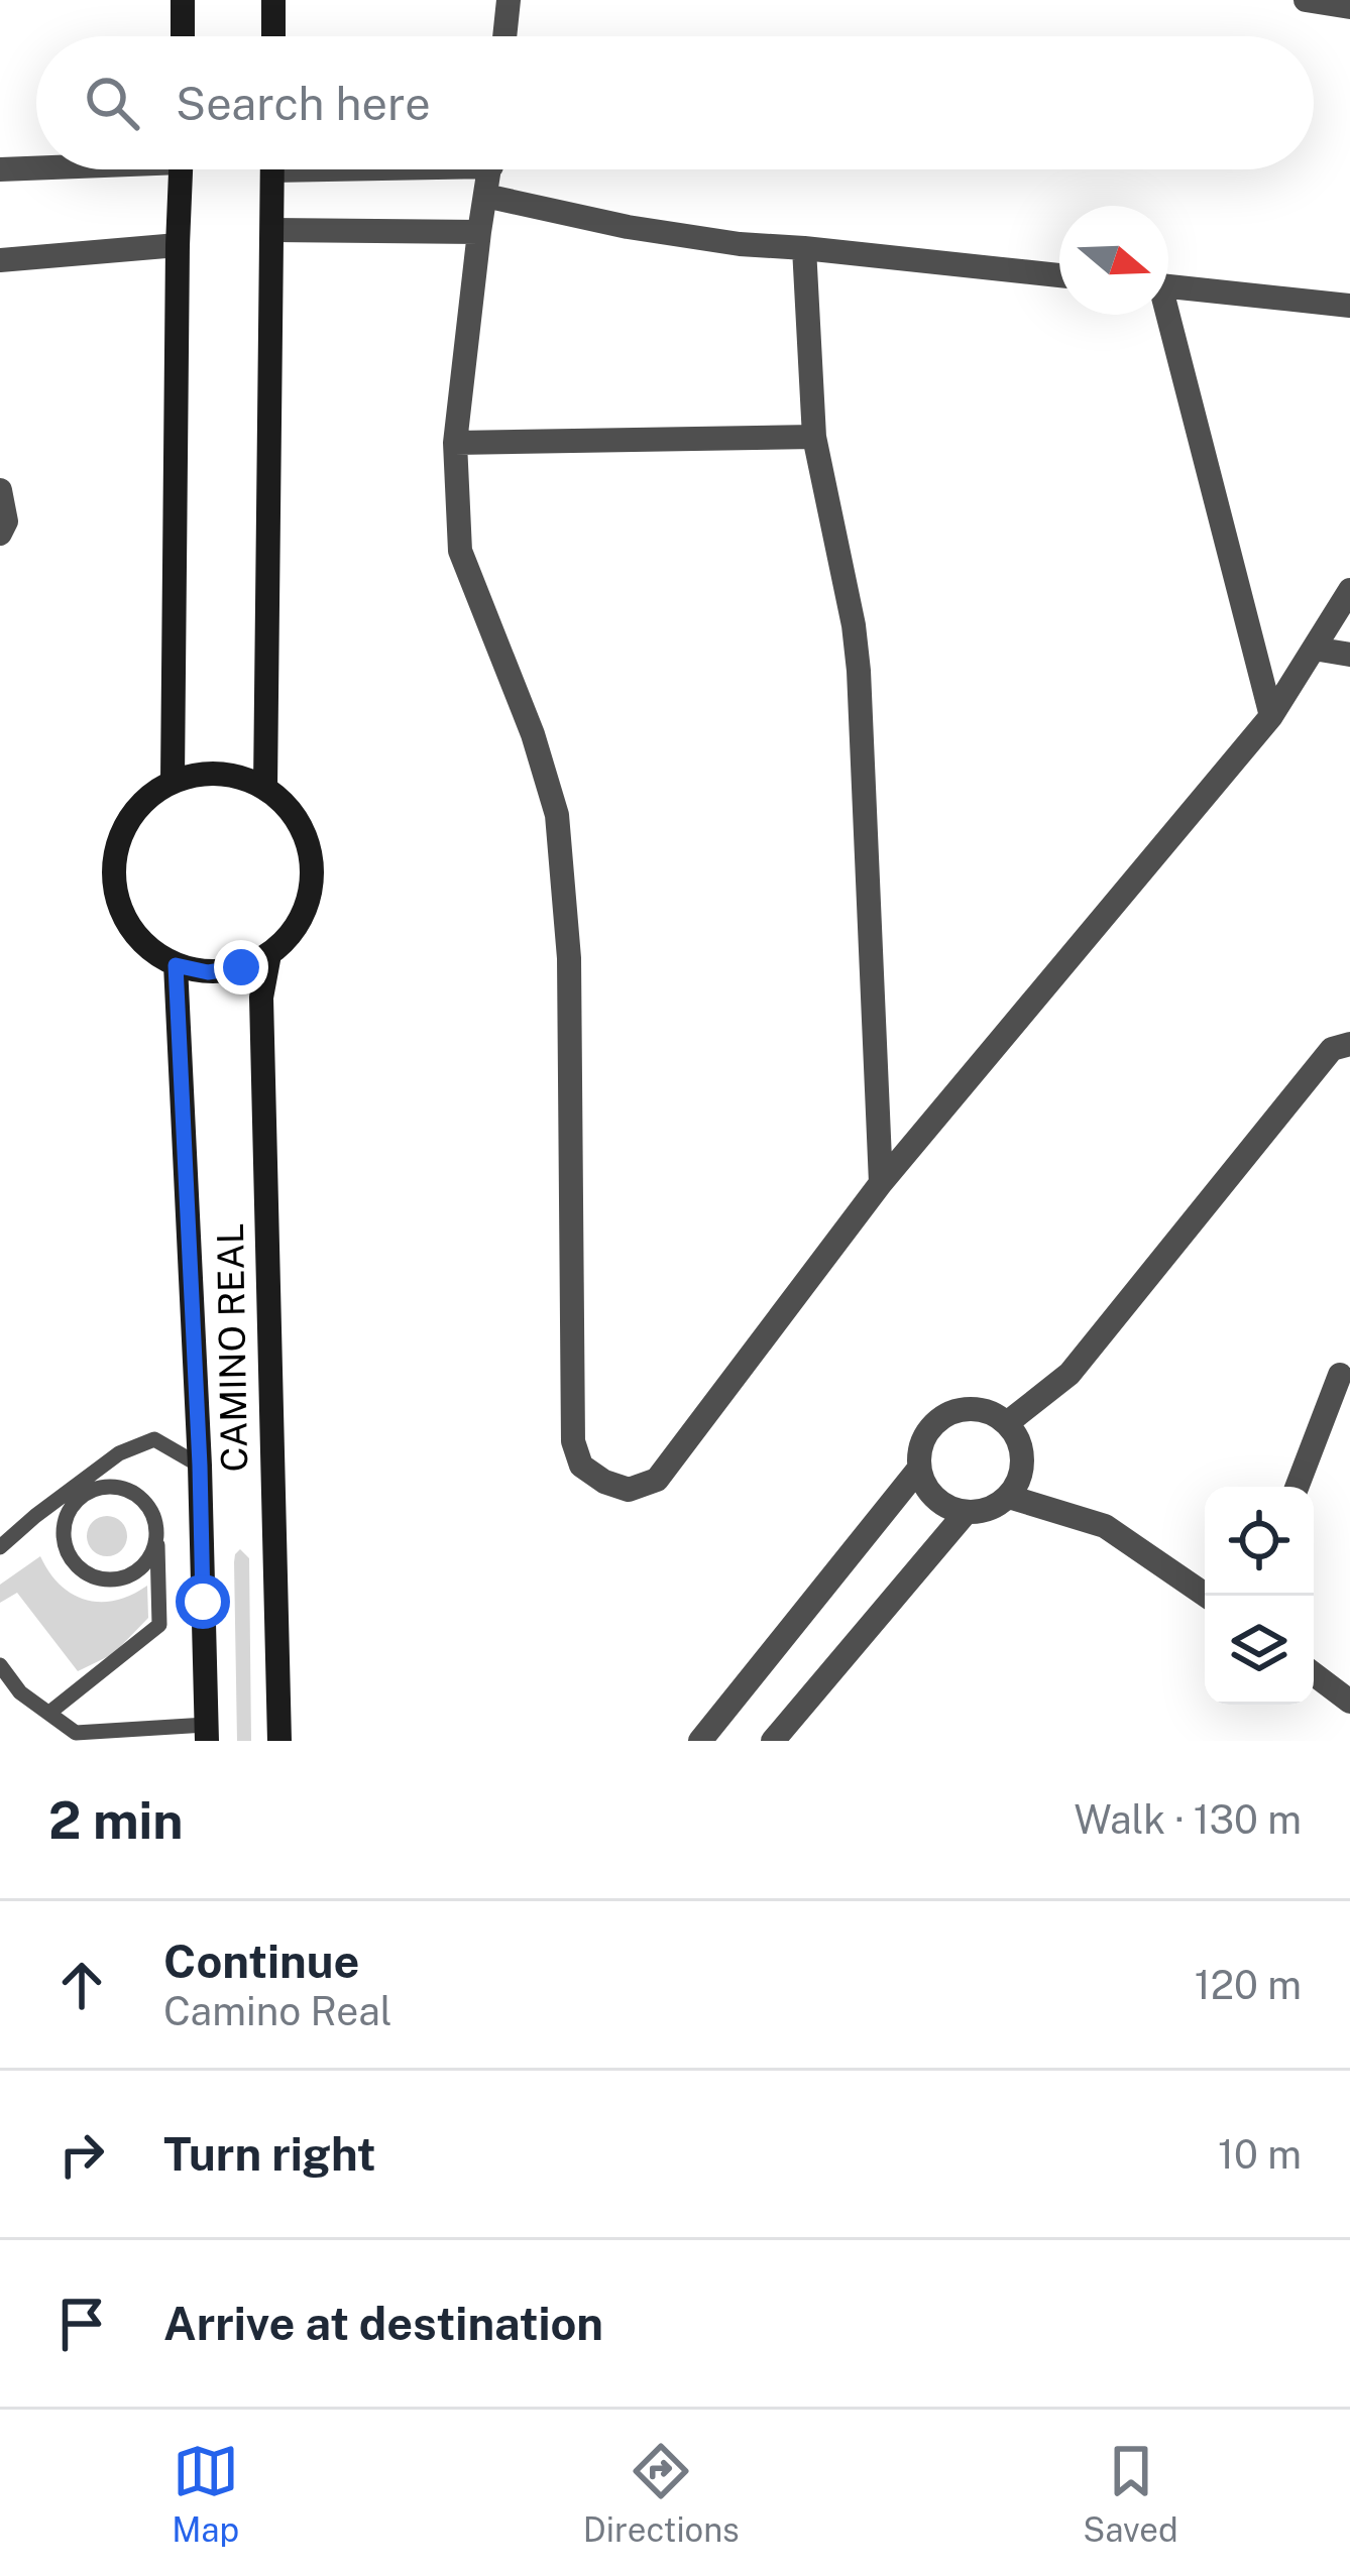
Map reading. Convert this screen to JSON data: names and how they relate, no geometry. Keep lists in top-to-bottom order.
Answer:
{
  "streets": {
    "main road": ["CAMINO REAL"]
  },
  "north": "right",
  "page": {
    "search": "Search here",
    "heading": ["2 min", "Walk · 130 m"],
    "list": [
      ["Continue", "Camino Real", "120 m"],
      ["Turn right", "10 m"],
      "Arrive at destination"
    ],
    "nav": ["Map", "Directions", "Saved"]
  }
}
